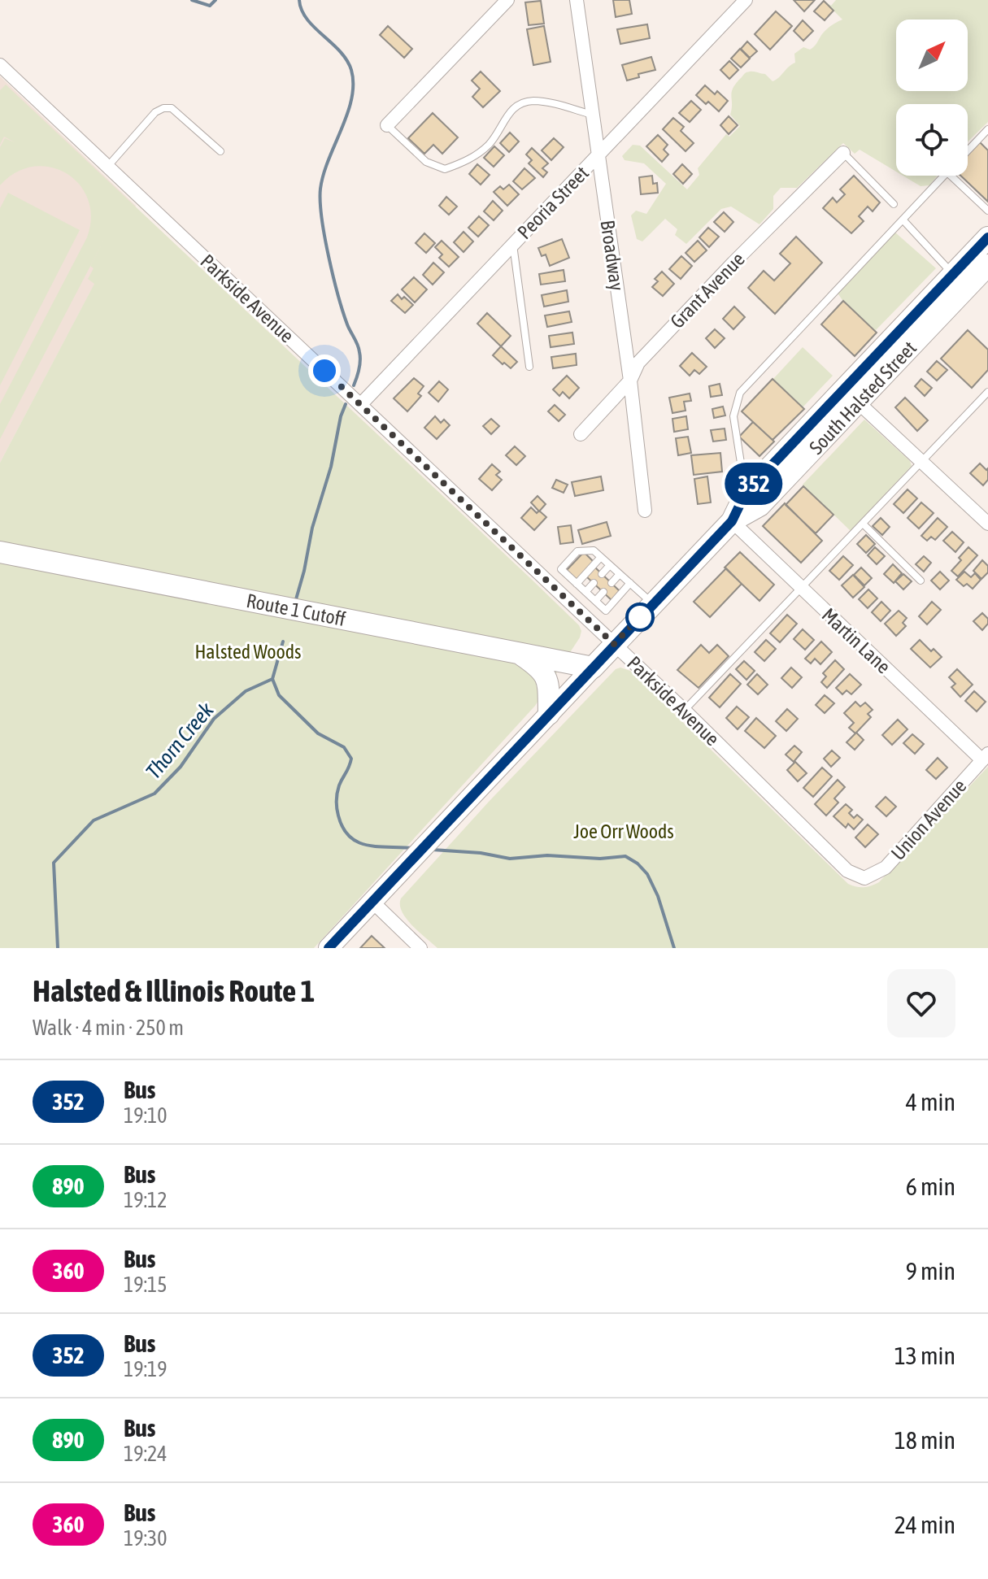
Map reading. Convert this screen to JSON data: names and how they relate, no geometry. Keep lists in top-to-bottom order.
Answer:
{
  "streets": {
    "main road": ["South Halsted Street", "Route 1 Cutoff"],
    "street": [
      "Peoria Street",
      "Broadway",
      "Grant Avenue",
      "Parkside Avenue",
      "Martin Lane",
      "Union Avenue"
    ]
  },
  "crossings": [
    ["Peoria Street", "Broadway"],
    ["Peoria Street", "Parkside Avenue"],
    ["Broadway", "Grant Avenue"],
    ["Parkside Avenue", "South Halsted Street"],
    ["Parkside Avenue", "Union Avenue"],
    ["South Halsted Street", "Route 1 Cutoff"],
    ["South Halsted Street", "Martin Lane"],
    ["Martin Lane", "Union Avenue"]
  ],
  "water": ["Thorn Creek"],
  "parks": ["Halsted Woods", "Joe Orr Woods"],
  "lines": ["bus line 352"],
  "north": "top right",
  "page": {
    "on_map": "352",
    "heading": ["Halsted & Illinois Route 1", "Walk · 4 min · 250 m"],
    "list": [
      {
        "mark": "352",
        "name": "Bus",
        "note": "19:10",
        "value": "4 min"
      },
      {
        "mark": "890",
        "name": "Bus",
        "note": "19:12",
        "value": "6 min"
      },
      {
        "mark": "360",
        "name": "Bus",
        "note": "19:15",
        "value": "9 min"
      },
      {
        "mark": "352",
        "name": "Bus",
        "note": "19:19",
        "value": "13 min"
      },
      {
        "mark": "890",
        "name": "Bus",
        "note": "19:24",
        "value": "18 min"
      },
      {
        "mark": "360",
        "name": "Bus",
        "note": "19:30",
        "value": "24 min"
      }
    ]
  }
}
